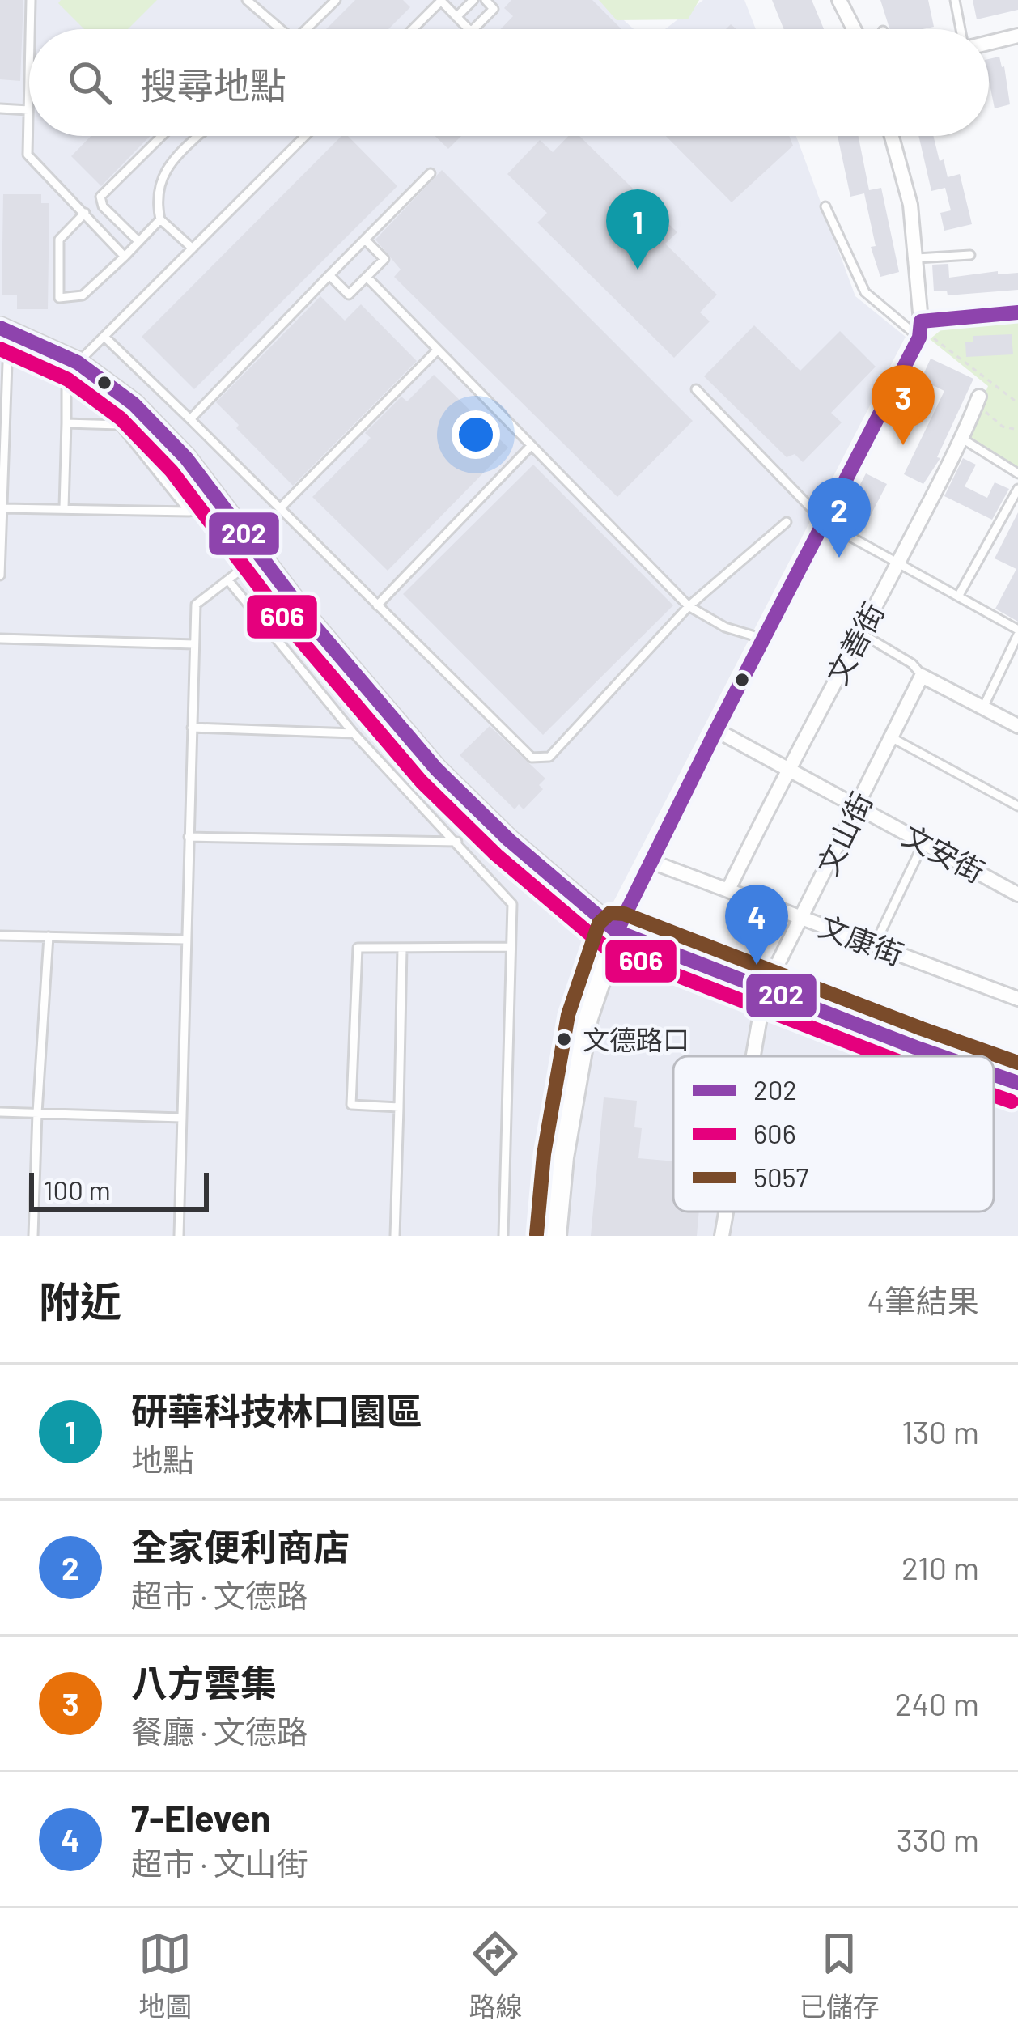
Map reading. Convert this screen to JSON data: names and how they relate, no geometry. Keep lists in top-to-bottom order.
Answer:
{
  "streets": {
    "street": [
      "文善街",
      "文山街",
      "文安街",
      "文康街"
    ]
  },
  "crossings": [
    ["文善街", "文安街"],
    ["文善街", "文康街"],
    ["文山街", "文安街"],
    ["文山街", "文康街"]
  ],
  "places": ["文德路口"],
  "lines": ["transit line 202", "transit line 606", "transit line 5057"],
  "legend": ["202", "606", "5057"],
  "scale_bar": "100 m",
  "page": {
    "search": "搜尋地點",
    "pins": [
      "1",
      "3",
      "2",
      "4"
    ],
    "scale": "100 m",
    "heading": ["附近", "4筆結果"],
    "list": [
      {
        "mark": "1",
        "name": "研華科技林口園區",
        "note": "地點",
        "value": "130 m"
      },
      {
        "mark": "2",
        "name": "全家便利商店",
        "note": "超市 · 文德路",
        "value": "210 m"
      },
      {
        "mark": "3",
        "name": "八方雲集",
        "note": "餐廳 · 文德路",
        "value": "240 m"
      },
      {
        "mark": "4",
        "name": "7-Eleven",
        "note": "超市 · 文山街",
        "value": "330 m"
      }
    ],
    "nav": ["地圖", "路線", "已儲存"]
  }
}
